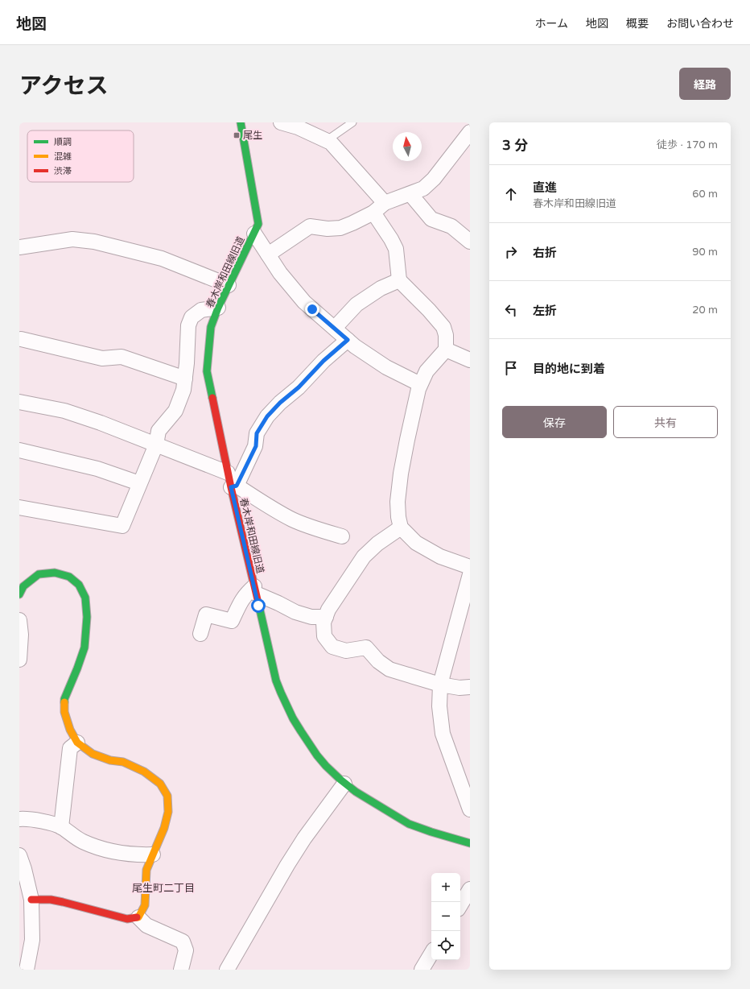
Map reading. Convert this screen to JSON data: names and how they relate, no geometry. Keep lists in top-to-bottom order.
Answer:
{
  "streets": {
    "street": ["春木岸和田線旧道"]
  },
  "districts": ["尾生町二丁目"],
  "places": {
    "transit": ["尾生"]
  },
  "legend": ["順調", "混雑", "渋滞"],
  "north": "top",
  "page": {
    "header": "地図",
    "nav": [
      "ホーム",
      "地図",
      "概要",
      "お問い合わせ"
    ],
    "title": "アクセス",
    "buttons": [
      "経路",
      ["保存", "共有"]
    ],
    "heading": ["3 分", "徒歩 · 170 m"],
    "list": [
      ["直進", "春木岸和田線旧道", "60 m"],
      ["右折", "90 m"],
      ["左折", "20 m"],
      "目的地に到着"
    ],
    "map_buttons": ["+", "−"]
  }
}
